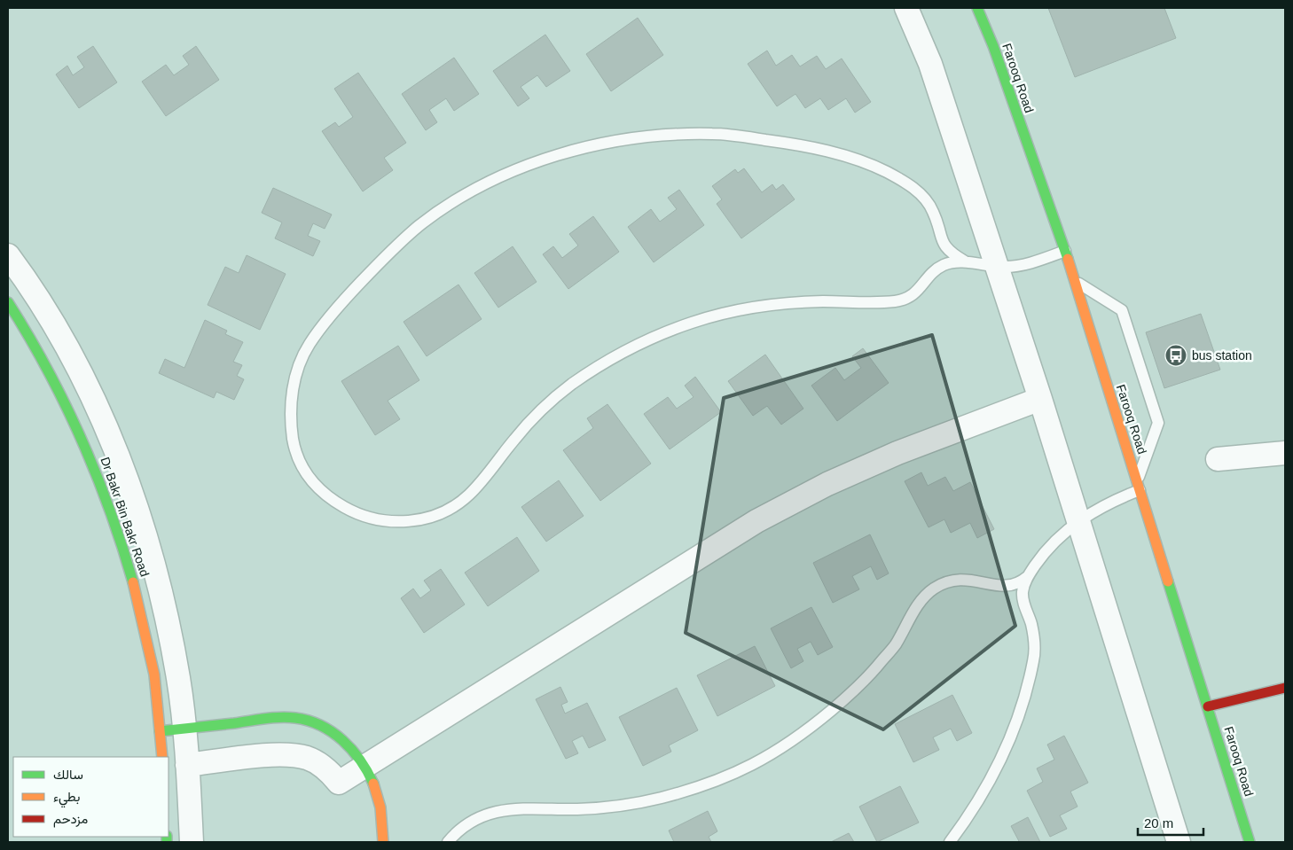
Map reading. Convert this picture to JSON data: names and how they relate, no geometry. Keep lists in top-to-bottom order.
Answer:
{
  "streets": {
    "street": ["Farooq Road", "Dr Bakr Bin Bakr Road"]
  },
  "places": {
    "bus stop": ["bus station"]
  },
  "legend": ["سالك", "بطيء", "مزدحم"],
  "scale_bar": "20 m"
}
